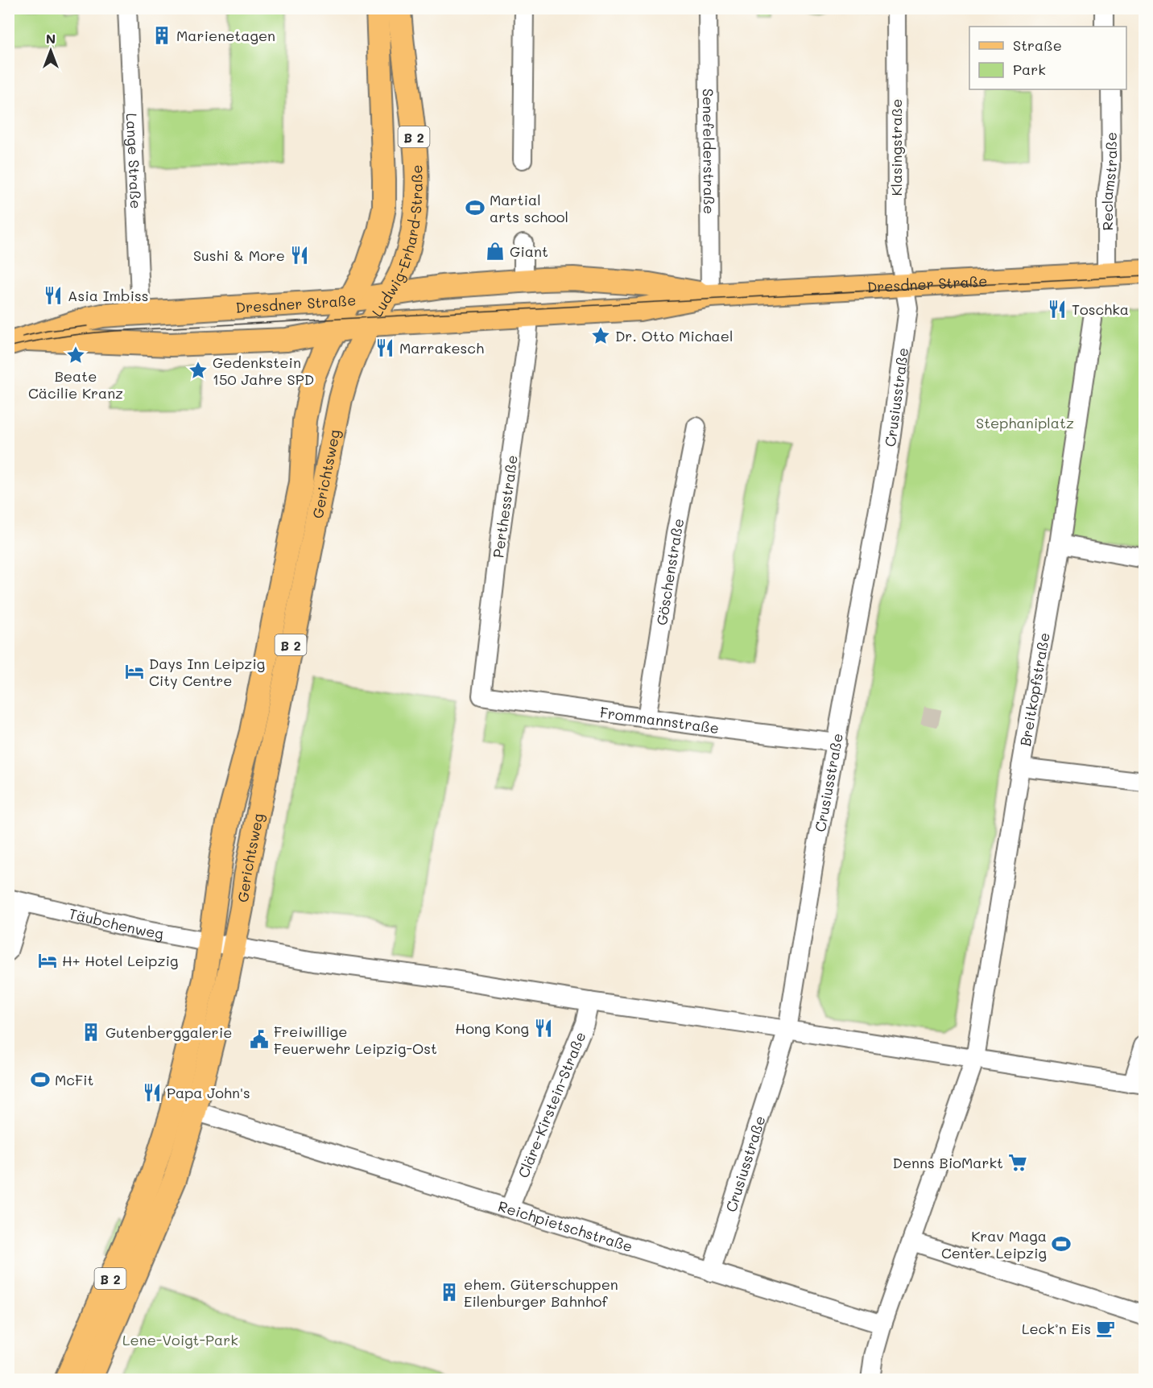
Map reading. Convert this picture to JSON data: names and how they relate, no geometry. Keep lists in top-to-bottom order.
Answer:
{
  "streets": {
    "main road": [
      "B 2",
      "Ludwig-Erhard-Straße",
      "Dresdner Straße",
      "Gerichtsweg"
    ],
    "street": [
      "Klasingstraße",
      "Senefelderstraße",
      "Lange Straße",
      "Reclamstraße",
      "Crusiusstraße",
      "Perthesstraße",
      "Göschenstraße",
      "Breitkopfstraße",
      "Frommannstraße",
      "Täubchenweg",
      "Cläre-Kirstein-Straße",
      "Reichpietschstraße"
    ]
  },
  "crossings": [
    ["B 2", "Ludwig-Erhard-Straße"],
    ["B 2", "Dresdner Straße"],
    ["B 2", "Gerichtsweg"],
    ["Klasingstraße", "Dresdner Straße"],
    ["Klasingstraße", "Crusiusstraße"],
    ["Senefelderstraße", "Dresdner Straße"],
    ["Lange Straße", "Dresdner Straße"],
    ["Reclamstraße", "Dresdner Straße"],
    ["Ludwig-Erhard-Straße", "Dresdner Straße"],
    ["Ludwig-Erhard-Straße", "Gerichtsweg"],
    ["Dresdner Straße", "Crusiusstraße"],
    ["Dresdner Straße", "Gerichtsweg"],
    ["Dresdner Straße", "Perthesstraße"],
    ["Crusiusstraße", "Frommannstraße"],
    ["Crusiusstraße", "Täubchenweg"],
    ["Crusiusstraße", "Reichpietschstraße"],
    ["Gerichtsweg", "Täubchenweg"],
    ["Gerichtsweg", "Reichpietschstraße"],
    ["Perthesstraße", "Frommannstraße"],
    ["Göschenstraße", "Frommannstraße"],
    ["Breitkopfstraße", "Täubchenweg"],
    ["Breitkopfstraße", "Reichpietschstraße"],
    ["Täubchenweg", "Cläre-Kirstein-Straße"],
    ["Cläre-Kirstein-Straße", "Reichpietschstraße"]
  ],
  "parks": ["Stephaniplatz", "Lene-Voigt-Park"],
  "places": {
    "building": ["Marienetagen", "Gutenberggalerie", "ehem. Güterschuppen Eilenburger Bahnhof"],
    "sports": ["Martial arts school", "McFit", "Krav Maga Center Leipzig"],
    "shop": ["Giant"],
    "restaurant": [
      "Sushi & More",
      "Asia Imbiss",
      "Toschka",
      "Marrakesch",
      "Hong Kong",
      "Papa John's"
    ],
    "place": ["Dr. Otto Michael", "Beate Cäcilie Kranz", "Gedenkstein 150 Jahre SPD"],
    "hotel": ["Days Inn Leipzig City Centre", "H+ Hotel Leipzig"],
    "public building": ["Freiwillige Feuerwehr Leipzig-Ost"],
    "supermarket": ["Denns BioMarkt"],
    "cafe": ["Leck’n Eis"]
  },
  "legend": ["Straße", "Park"],
  "north": "top"
}
